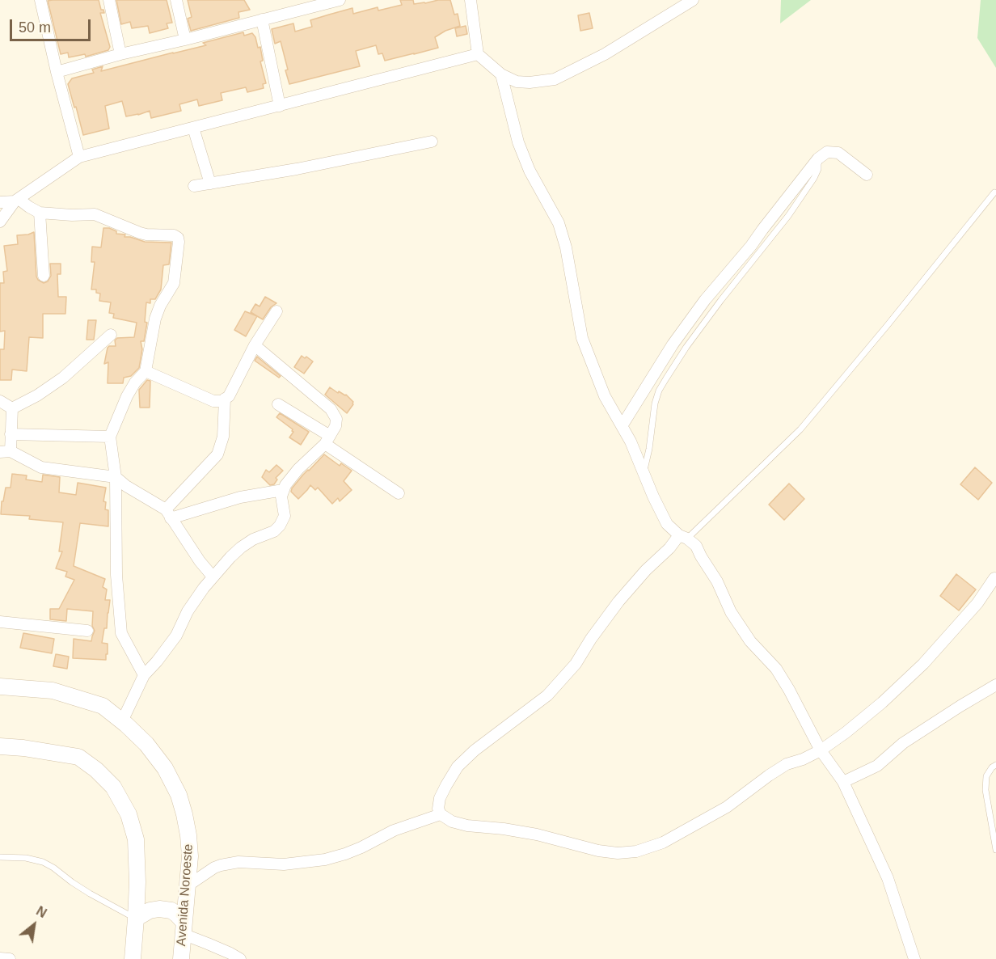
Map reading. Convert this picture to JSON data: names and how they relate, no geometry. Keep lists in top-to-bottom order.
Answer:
{
  "streets": {
    "street": ["Avenida Noroeste"]
  },
  "scale_bar": "50 m",
  "north": "top right"
}
